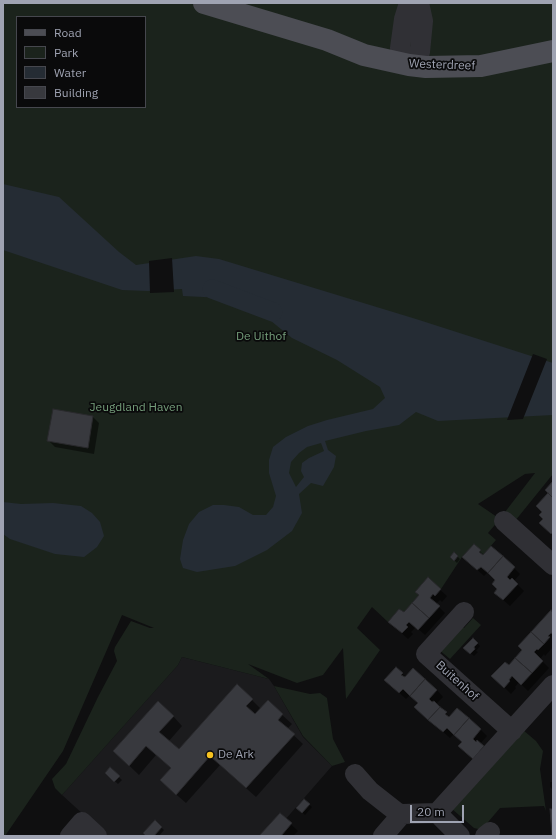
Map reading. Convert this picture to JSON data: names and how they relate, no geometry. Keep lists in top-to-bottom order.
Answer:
{
  "streets": {
    "main road": ["Westerdreef"],
    "street": ["Buitenhof"]
  },
  "parks": ["De Uithof", "Jeugdland Haven"],
  "places": ["De Ark"],
  "legend": [
    "Road",
    "Park",
    "Water",
    "Building"
  ],
  "scale_bar": "20 m"
}
